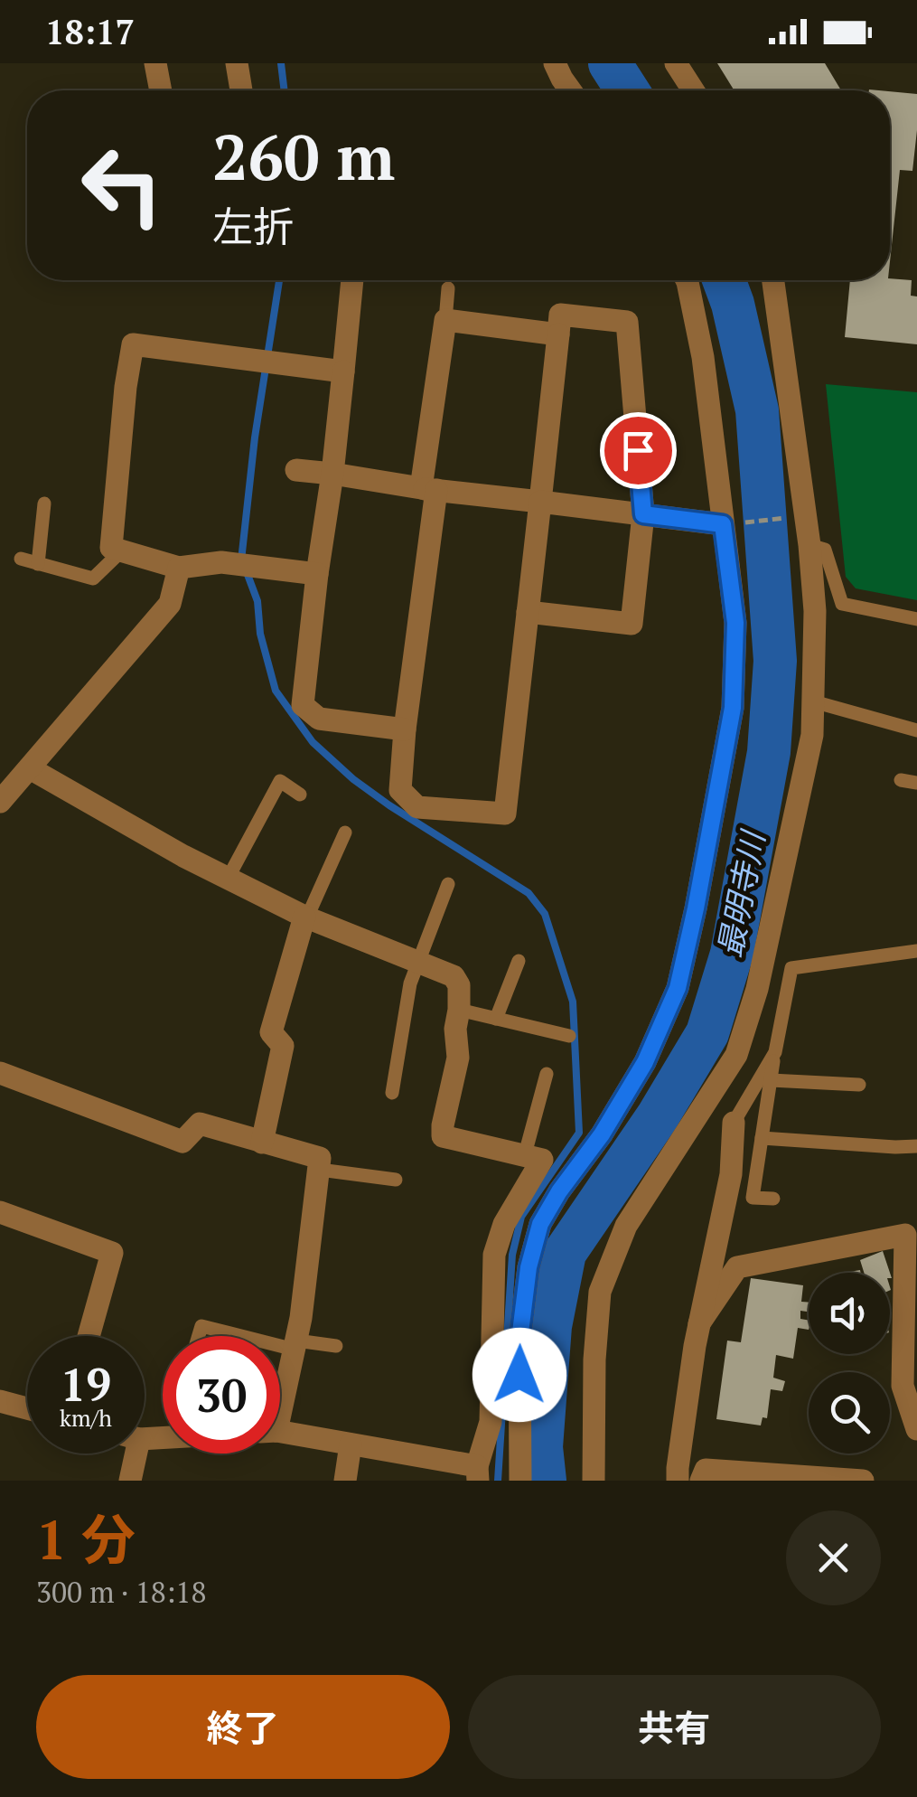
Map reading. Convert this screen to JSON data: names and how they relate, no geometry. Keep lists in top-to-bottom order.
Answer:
{
  "water": ["最明寺川"],
  "page": {
    "status": "18:17",
    "turn": ["260 m", "左折"],
    "speed": "19 km/h",
    "limit": "30",
    "heading": ["1 分", "300 m · 18:18"],
    "buttons": ["終了", "共有"]
  }
}
